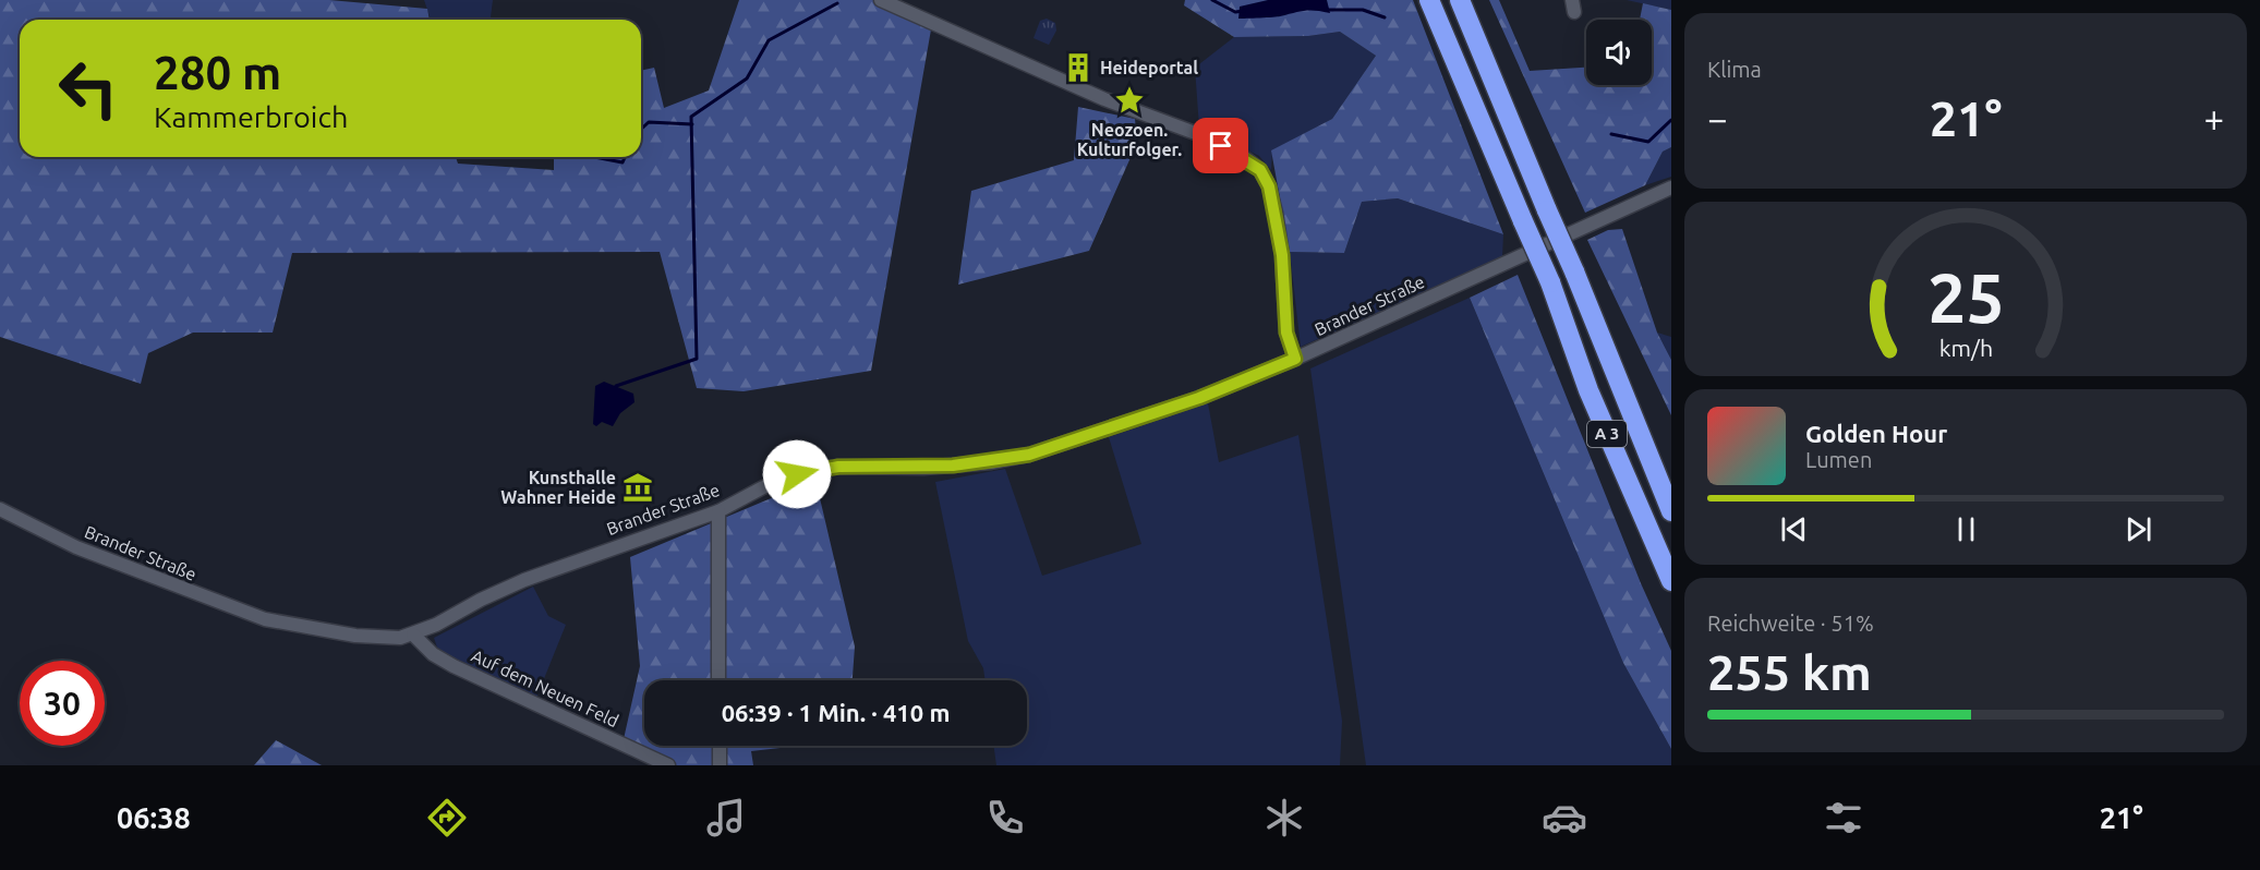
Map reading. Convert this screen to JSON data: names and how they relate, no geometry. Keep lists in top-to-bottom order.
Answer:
{
  "streets": {
    "highway": ["A 3"],
    "street": ["Brander Straße", "Auf dem Neuen Feld"]
  },
  "crossings": [
    ["Brander Straße", "Auf dem Neuen Feld"]
  ],
  "places": {
    "building": ["Heideportal"],
    "place": ["Neozoen. Kulturfolger."],
    "museum": ["Kunsthalle Wahner Heide"]
  },
  "page": {
    "tile": [
      "Klima",
      ["Reichweite · 51%", "255 km"]
    ],
    "turn": ["280 m", "Kammerbroich"],
    "heat": ["−", "21°", "+"],
    "song": ["Golden Hour", "Lumen"],
    "limit": "30",
    "trip": "06:39 · 1 Min. · 410 m",
    "tabs": ["06:38", "21°"],
    "gauge": ["25", "km/h"]
  }
}
